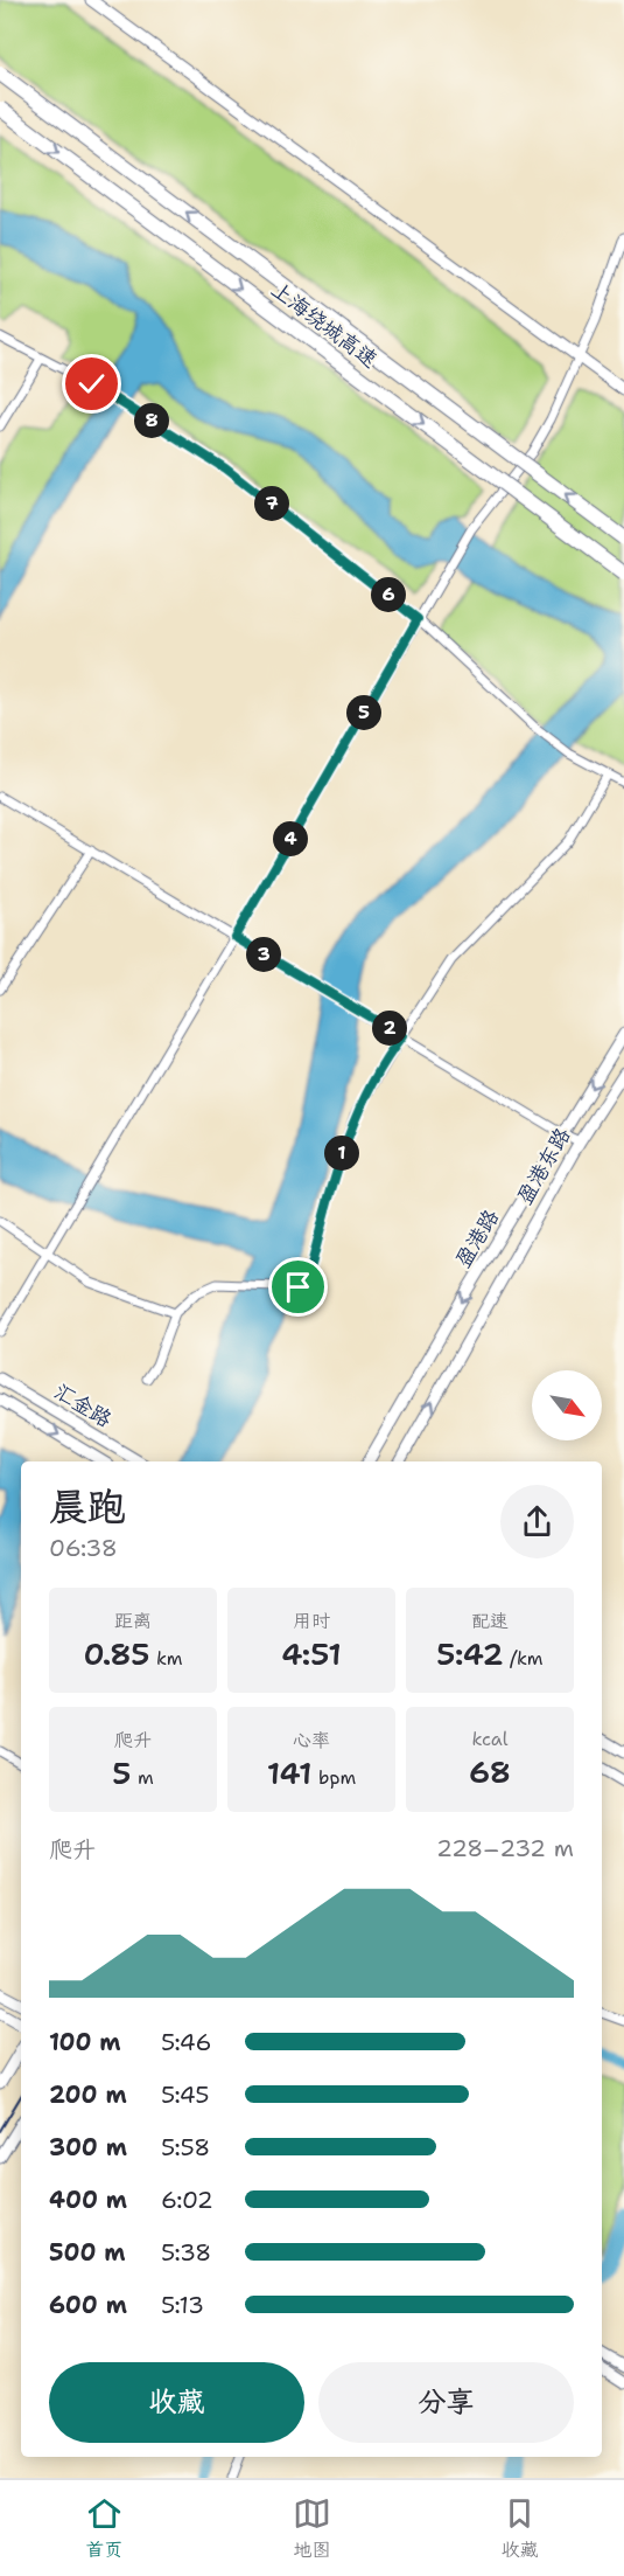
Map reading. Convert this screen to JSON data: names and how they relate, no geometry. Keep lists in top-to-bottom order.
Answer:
{
  "streets": {
    "highway": ["上海绕城高速"],
    "main road": ["盈港东路", "盈港路", "汇金路"]
  },
  "one_way": ["盈港东路", "盈港路"],
  "north": "bottom right",
  "page": {
    "pins": [
      "8",
      "7",
      "6",
      "5",
      "4",
      "3",
      "2",
      "1"
    ],
    "heading": ["晨跑", "06:38"],
    "stats": [
      ["距离", "0.85 km"],
      ["用时", "4:51"],
      ["配速", "5:42 /km"],
      ["爬升", "5 m"],
      ["心率", "141 bpm"],
      ["kcal", "68"]
    ],
    "chart": ["爬升", "228–232 m"],
    "list": [
      {
        "name": "100 m",
        "note": "5:46"
      },
      {
        "name": "200 m",
        "note": "5:45"
      },
      {
        "name": "300 m",
        "note": "5:58"
      },
      {
        "name": "400 m",
        "note": "6:02"
      },
      {
        "name": "500 m",
        "note": "5:38"
      },
      {
        "name": "600 m",
        "note": "5:13"
      }
    ],
    "buttons": ["收藏", "分享"],
    "tabs": ["首页", "地图", "收藏"]
  }
}
